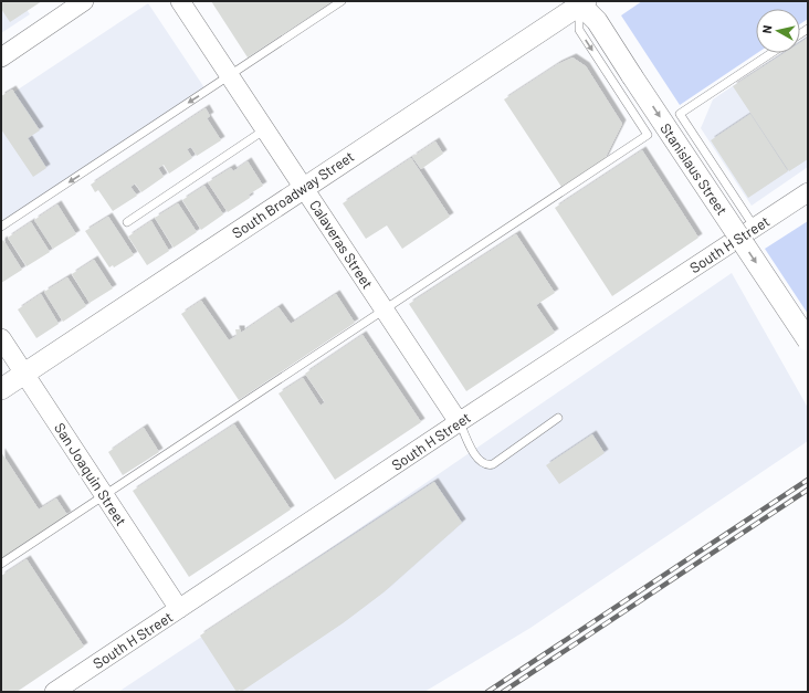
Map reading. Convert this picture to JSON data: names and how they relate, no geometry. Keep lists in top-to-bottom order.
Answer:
{
  "streets": {
    "main road": ["Stanislaus Street", "South Broadway Street"],
    "street": ["Calaveras Street", "South H Street", "San Joaquin Street"]
  },
  "crossings": [
    ["Stanislaus Street", "South Broadway Street"],
    ["South Broadway Street", "Calaveras Street"],
    ["South Broadway Street", "San Joaquin Street"],
    ["Calaveras Street", "South H Street"],
    ["South H Street", "San Joaquin Street"]
  ],
  "one_way": ["Stanislaus Street"],
  "north": "left"
}
